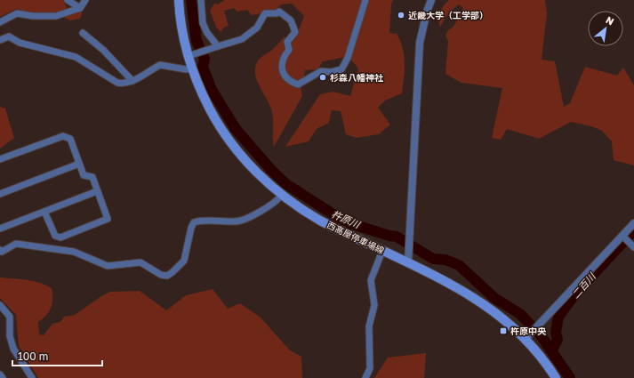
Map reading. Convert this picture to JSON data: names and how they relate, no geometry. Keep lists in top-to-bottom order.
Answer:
{
  "streets": {
    "main road": ["西高屋停車場線"]
  },
  "water": ["杵原川", "二百川"],
  "places": {
    "other": ["近畿大学（工学部）", "杉森八幡神社"],
    "transit": ["杵原中央"]
  },
  "scale_bar": "100 m",
  "north": "top right"
}
